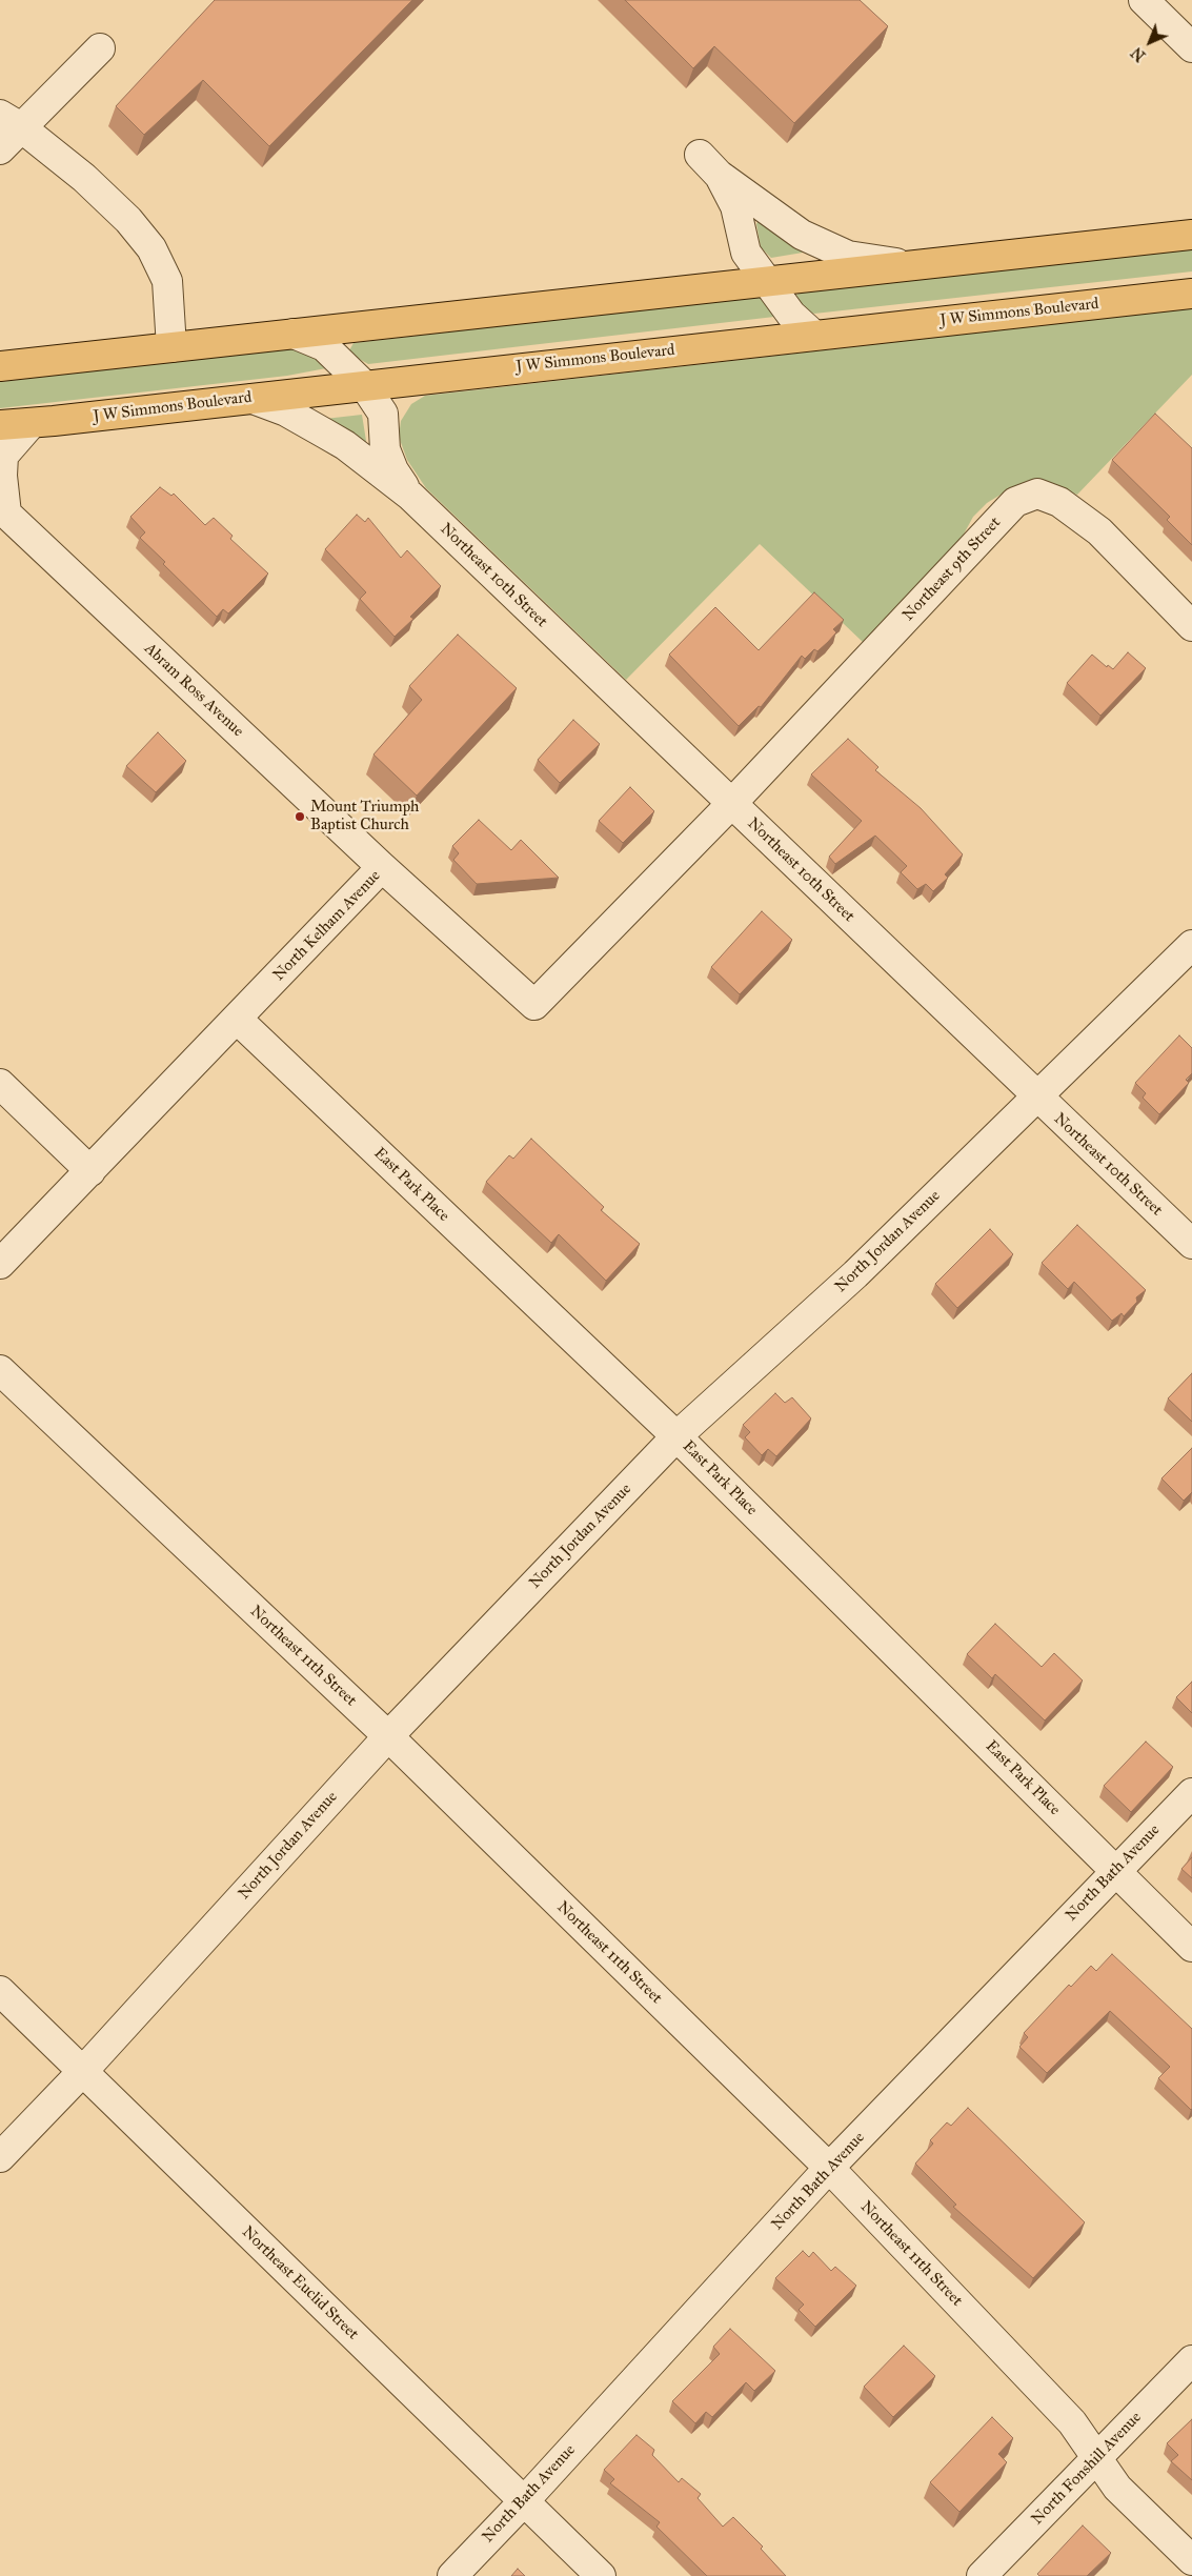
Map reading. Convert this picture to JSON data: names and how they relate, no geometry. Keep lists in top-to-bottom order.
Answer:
{
  "streets": {
    "main road": ["J W Simmons Boulevard"],
    "street": [
      "Northeast 9th Street",
      "Northeast 10th Street",
      "Abram Ross Avenue",
      "North Kelham Avenue",
      "East Park Place",
      "North Jordan Avenue",
      "Northeast 11th Street",
      "North Bath Avenue",
      "Northeast Euclid Street",
      "North Fonshill Avenue"
    ]
  },
  "crossings": [
    ["J W Simmons Boulevard", "Northeast 10th Street"],
    ["J W Simmons Boulevard", "Abram Ross Avenue"],
    ["Northeast 9th Street", "Northeast 10th Street"],
    ["Northeast 9th Street", "North Kelham Avenue"],
    ["Northeast 10th Street", "North Kelham Avenue"],
    ["Northeast 10th Street", "North Jordan Avenue"],
    ["Abram Ross Avenue", "North Kelham Avenue"],
    ["North Kelham Avenue", "East Park Place"],
    ["East Park Place", "North Jordan Avenue"],
    ["East Park Place", "North Bath Avenue"],
    ["North Jordan Avenue", "Northeast 11th Street"],
    ["North Jordan Avenue", "Northeast Euclid Street"],
    ["Northeast 11th Street", "North Bath Avenue"],
    ["Northeast 11th Street", "North Fonshill Avenue"],
    ["North Bath Avenue", "Northeast Euclid Street"]
  ],
  "places": ["Mount Triumph Baptist Church"],
  "north": "bottom left"
}
